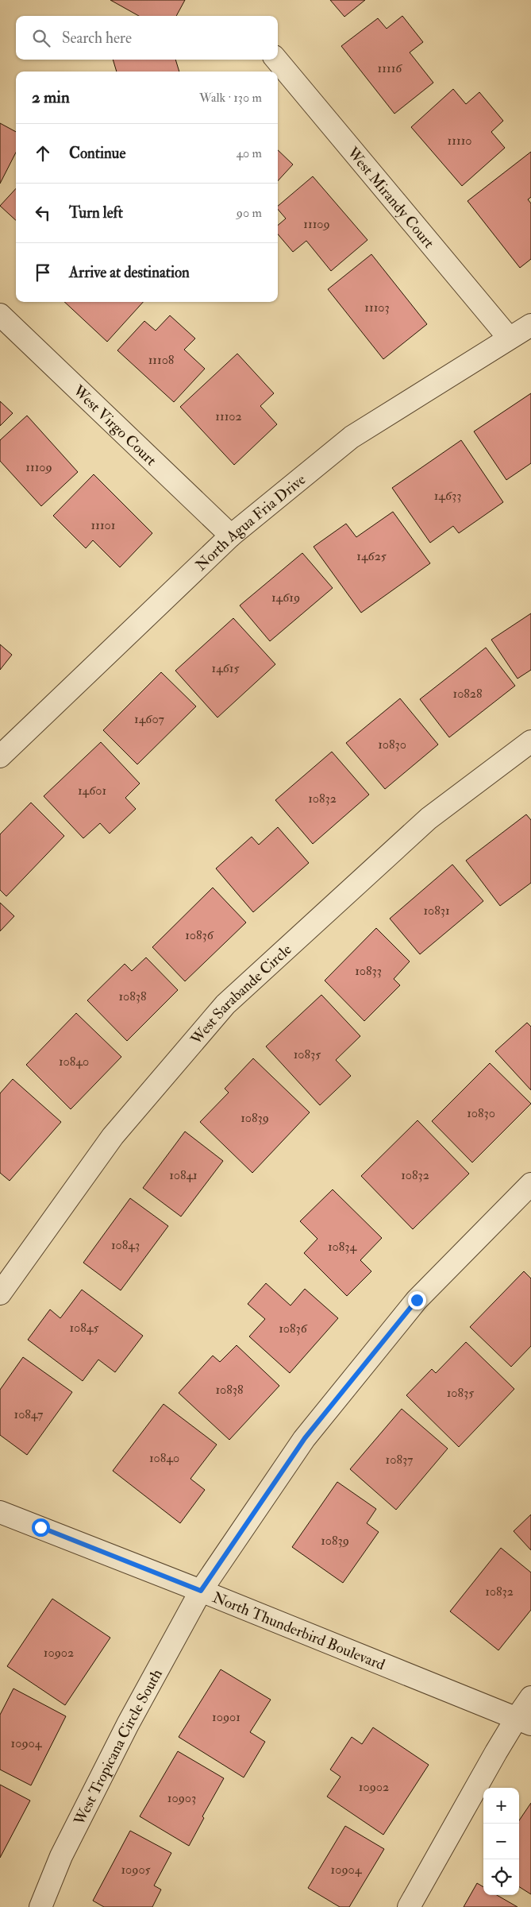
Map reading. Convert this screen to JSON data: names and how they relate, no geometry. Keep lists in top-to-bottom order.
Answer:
{
  "streets": {
    "street": [
      "West Mirandy Court",
      "West Virgo Court",
      "North Agua Fria Drive",
      "West Sarabande Circle",
      "North Thunderbird Boulevard",
      "West Tropicana Circle South"
    ]
  },
  "crossings": [
    ["West Mirandy Court", "North Agua Fria Drive"],
    ["West Virgo Court", "North Agua Fria Drive"],
    ["North Thunderbird Boulevard", "West Tropicana Circle South"]
  ],
  "house_numbers": [
    "11116",
    "11110",
    "11109",
    "11103",
    "11108",
    "11102",
    "11109",
    "14633",
    "11101",
    "14625",
    "14619",
    "14615",
    "10828",
    "14607",
    "10830",
    "14601",
    "10832",
    "10831",
    "10836",
    "10833",
    "10838",
    "10835",
    "10840",
    "10830",
    "10839",
    "10841",
    "10832",
    "10843",
    "10834",
    "10845",
    "10836",
    "10838",
    "10835",
    "10847",
    "10840",
    "10837",
    "10839",
    "10832",
    "10902",
    "10901",
    "10904",
    "10902",
    "10903",
    "10905",
    "10904"
  ],
  "page": {
    "search": "Search here",
    "heading": ["2 min", "Walk · 130 m"],
    "list": [
      ["Continue", "40 m"],
      ["Turn left", "90 m"],
      "Arrive at destination"
    ],
    "map_buttons": ["+", "−"]
  }
}
